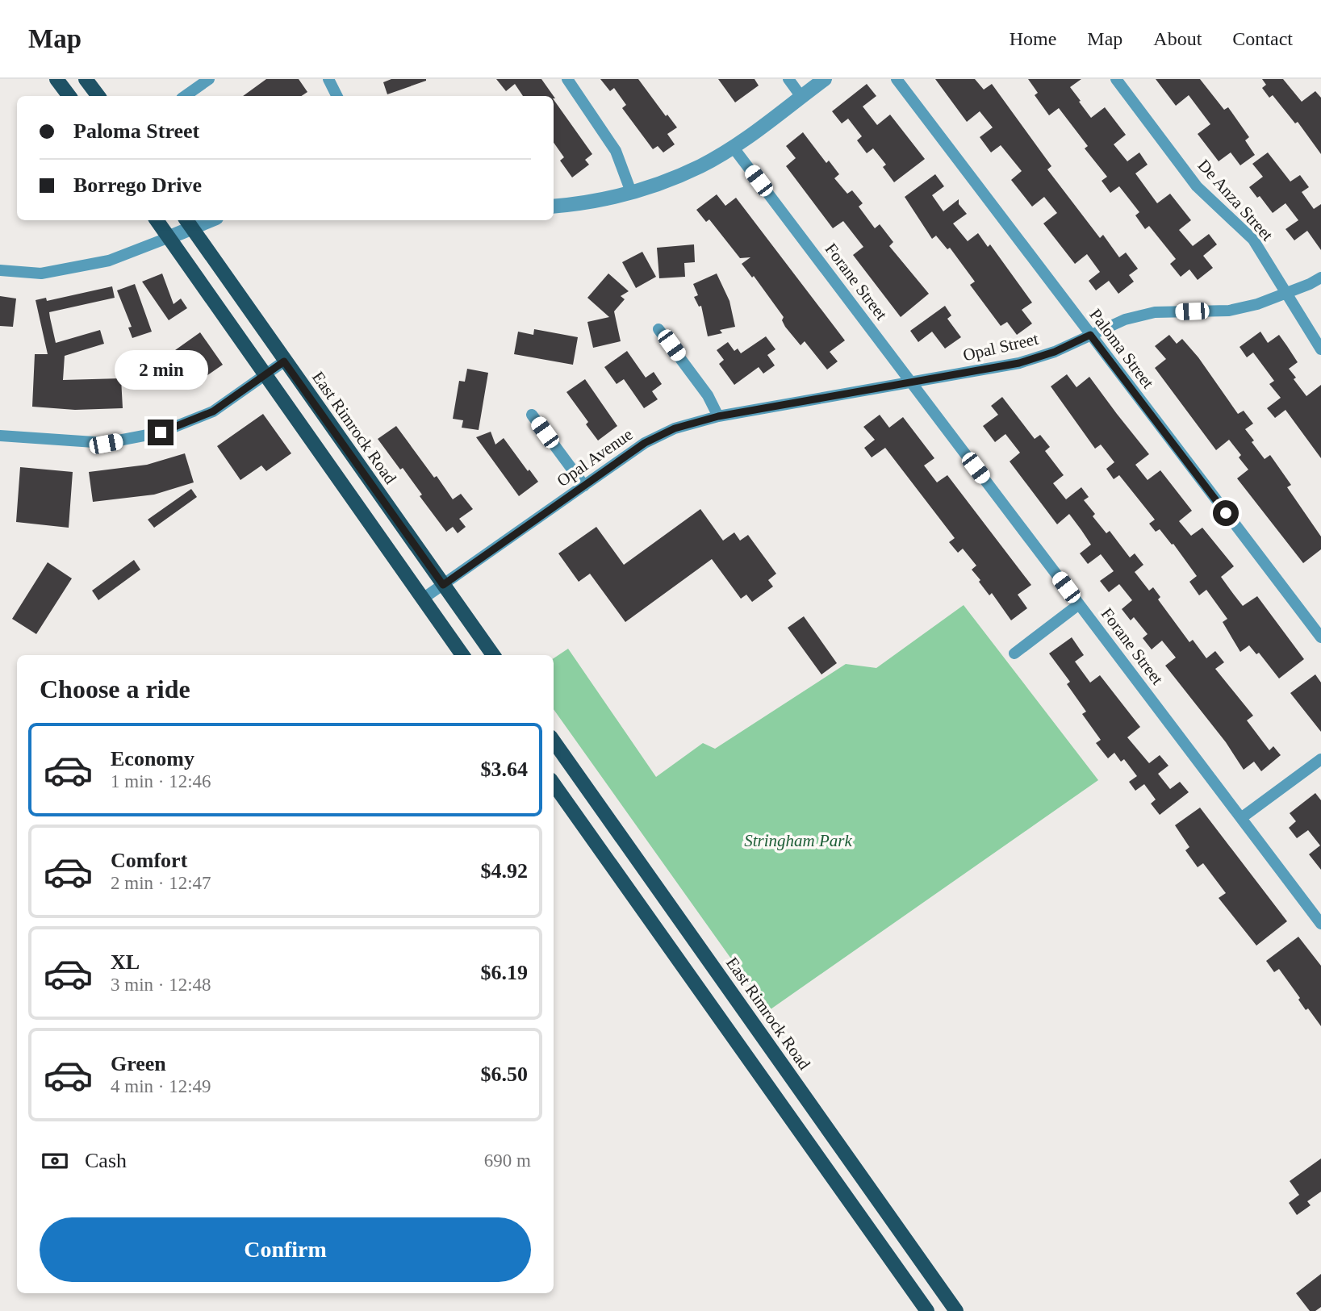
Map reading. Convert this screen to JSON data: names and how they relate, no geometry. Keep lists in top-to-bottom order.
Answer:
{
  "streets": {
    "main road": ["East Rimrock Road"],
    "street": [
      "De Anza Street",
      "Forane Street",
      "Opal Street",
      "Paloma Street",
      "Opal Avenue"
    ]
  },
  "crossings": [
    ["De Anza Street", "Opal Street"],
    ["Forane Street", "Opal Street"],
    ["Forane Street", "Opal Avenue"],
    ["Opal Street", "Paloma Street"],
    ["Opal Street", "Opal Avenue"],
    ["East Rimrock Road", "Opal Avenue"]
  ],
  "parks": ["Stringham Park"],
  "page": {
    "header": "Map",
    "nav": [
      "Home",
      "Map",
      "About",
      "Contact"
    ],
    "banner": ["Paloma Street", "Borrego Drive"],
    "bubble": "2 min",
    "heading": "Choose a ride",
    "list": [
      {
        "name": "Economy",
        "note": "1 min · 12:46",
        "value": "$3.64"
      },
      {
        "name": "Comfort",
        "note": "2 min · 12:47",
        "value": "$4.92"
      },
      {
        "name": "XL",
        "note": "3 min · 12:48",
        "value": "$6.19"
      },
      {
        "name": "Green",
        "note": "4 min · 12:49",
        "value": "$6.50"
      }
    ],
    "pay": ["Cash", "690 m"],
    "buttons": "Confirm"
  }
}
